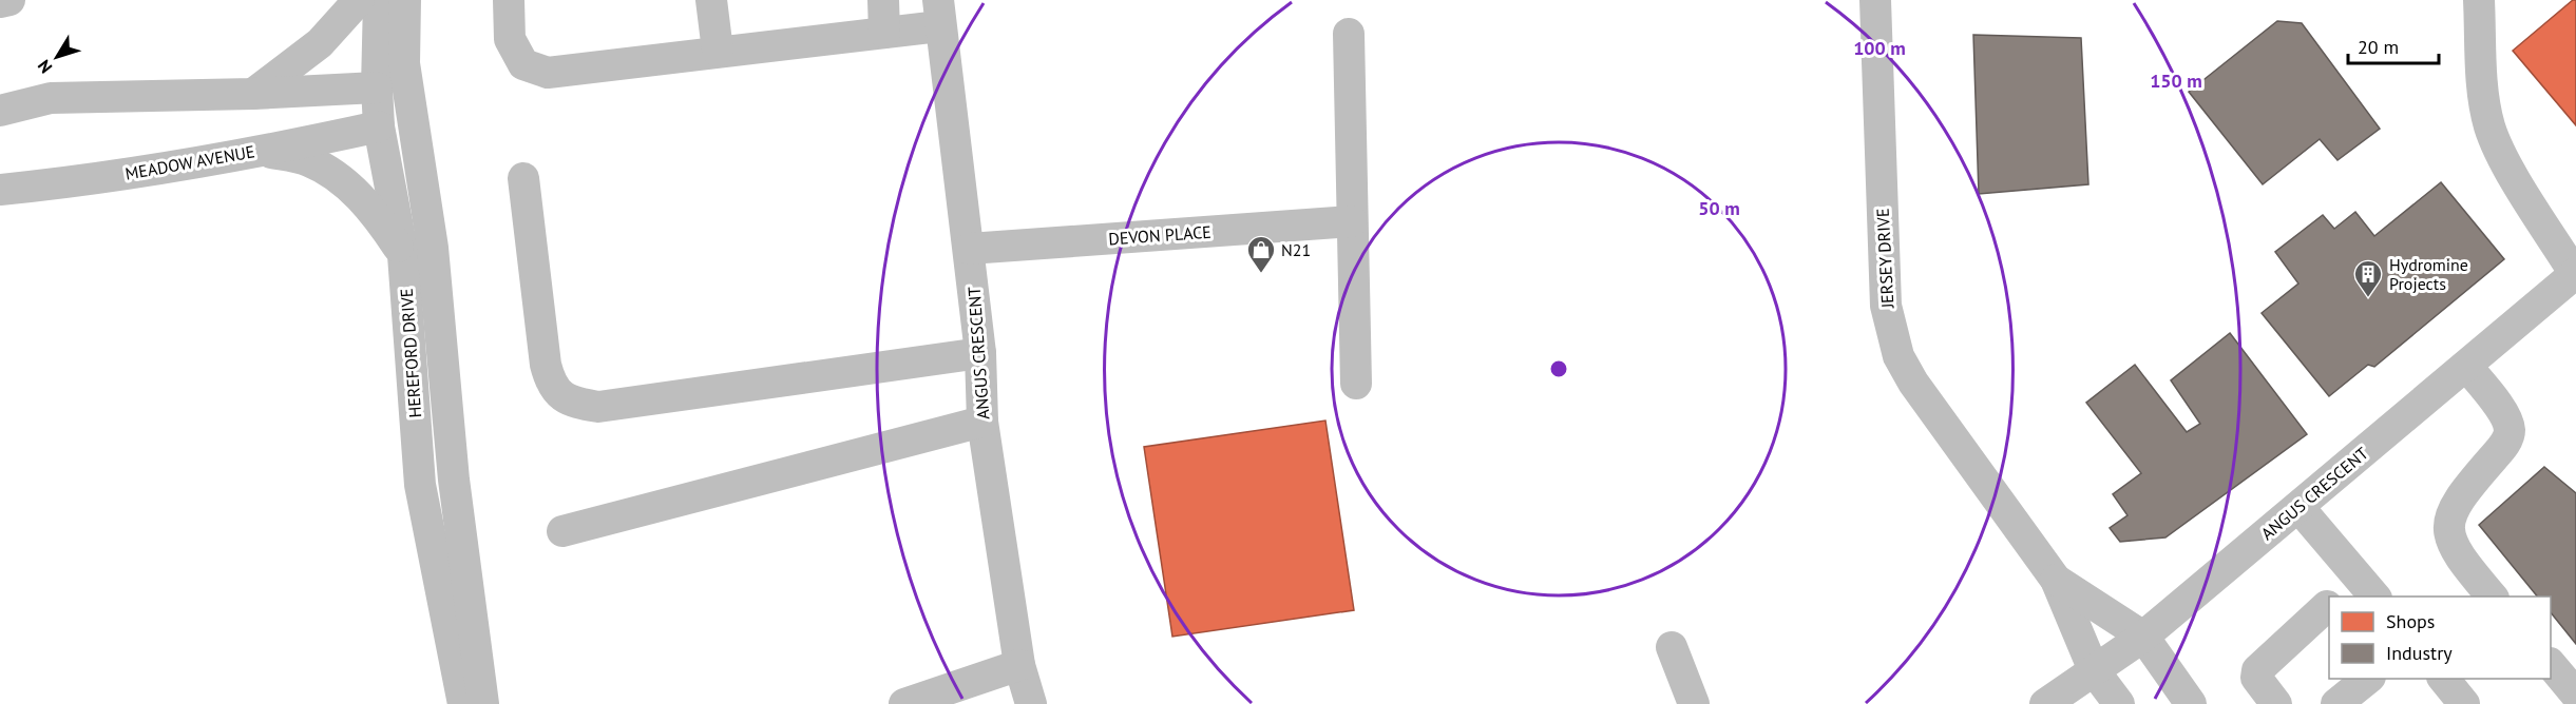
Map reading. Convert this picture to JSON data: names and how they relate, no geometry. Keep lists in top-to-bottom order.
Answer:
{
  "streets": {
    "street": [
      "MEADOW AVENUE",
      "DEVON PLACE",
      "JERSEY DRIVE",
      "HEREFORD DRIVE",
      "ANGUS CRESCENT"
    ]
  },
  "crossings": [
    ["MEADOW AVENUE", "HEREFORD DRIVE"],
    ["DEVON PLACE", "ANGUS CRESCENT"],
    ["JERSEY DRIVE", "ANGUS CRESCENT"]
  ],
  "places": {
    "shop": ["N21"],
    "building": ["Hydromine Projects"]
  },
  "legend": ["Shops", "Industry"],
  "scale_bar": "20 m",
  "north": "bottom left",
  "rings": ["100 m", "150 m", "50 m"]
}
